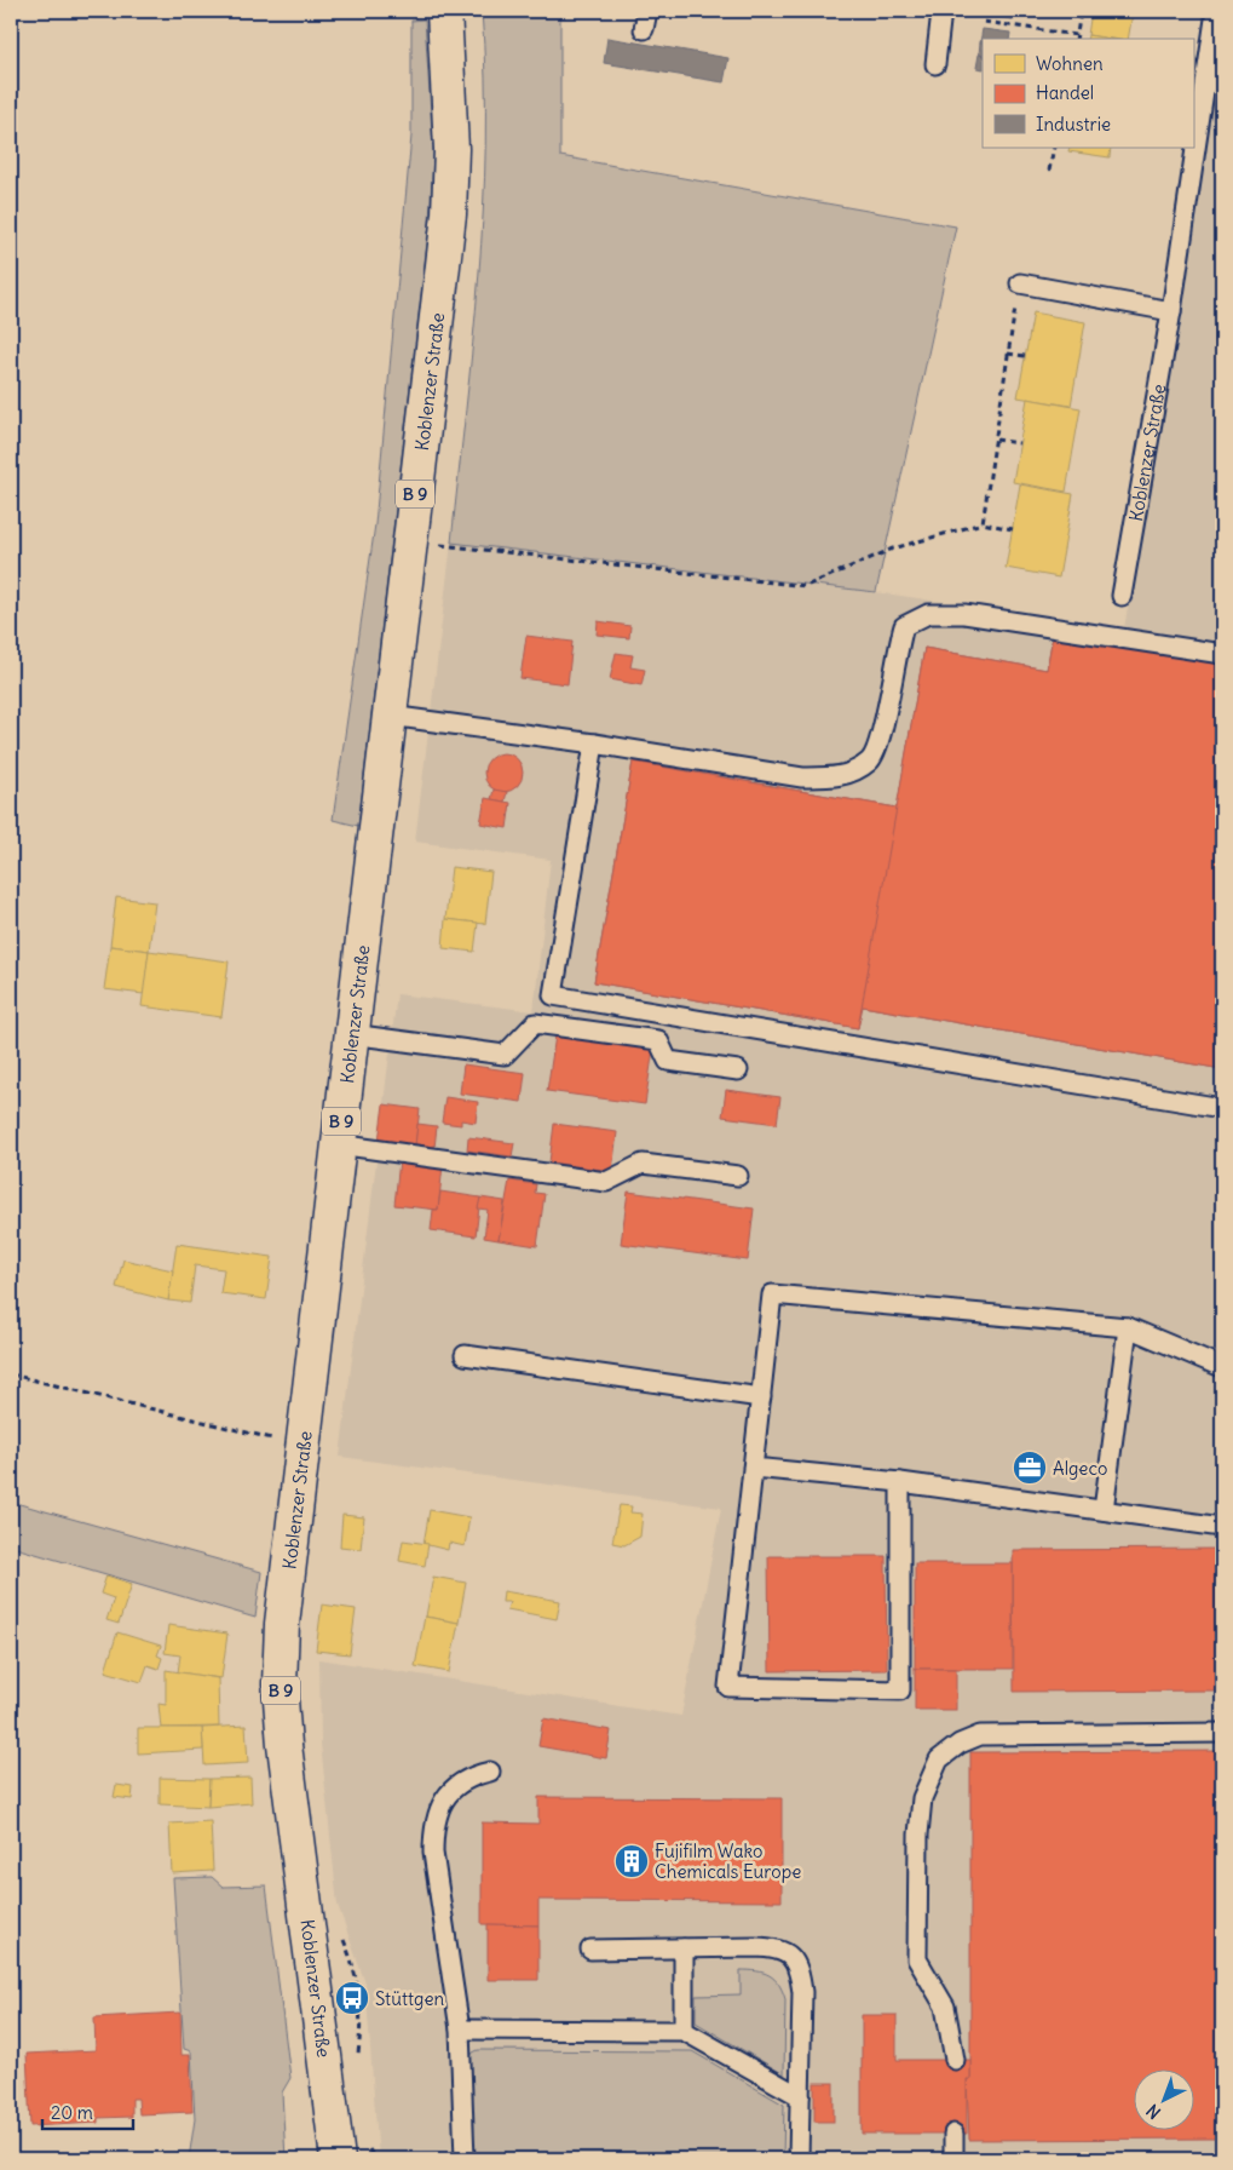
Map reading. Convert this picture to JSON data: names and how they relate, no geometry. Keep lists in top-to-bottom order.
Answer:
{
  "streets": {
    "main road": ["Koblenzer Straße", "B 9"]
  },
  "places": {
    "office": ["Algeco"],
    "building": ["Fujifilm Wako Chemicals Europe"],
    "bus stop": ["Stüttgen"]
  },
  "legend": ["Wohnen", "Handel", "Industrie"],
  "scale_bar": "20 m",
  "north": "bottom left"
}
